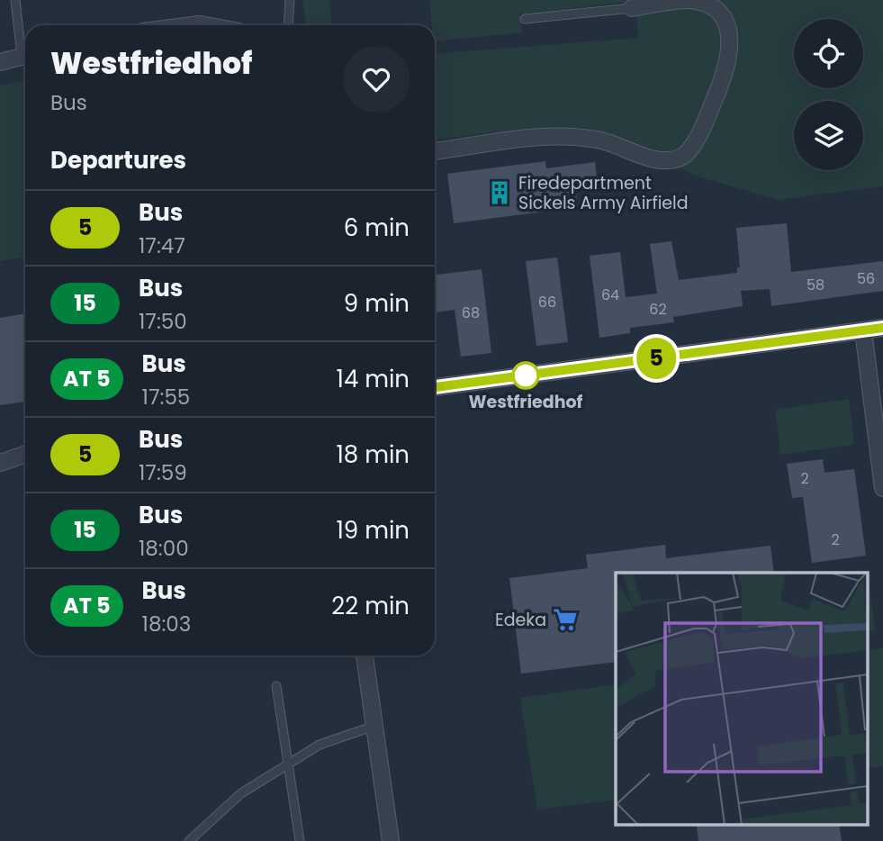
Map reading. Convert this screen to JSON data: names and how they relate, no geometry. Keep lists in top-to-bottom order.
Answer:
{
  "places": {
    "building": ["Firedepartment Sickels Army Airfield"],
    "other": ["Westfriedhof"],
    "supermarket": ["Edeka"]
  },
  "lines": ["bus line 5"],
  "house_numbers": [
    "56",
    "58",
    "64",
    "66",
    "62",
    "68",
    "2",
    "2"
  ],
  "page": {
    "on_map": "5",
    "heading": [
      ["Westfriedhof", "Bus"],
      "Departures"
    ],
    "list": [
      {
        "mark": "5",
        "name": "Bus",
        "note": "17:47",
        "value": "6 min"
      },
      {
        "mark": "15",
        "name": "Bus",
        "note": "17:50",
        "value": "9 min"
      },
      {
        "mark": "AT 5",
        "name": "Bus",
        "note": "17:55",
        "value": "14 min"
      },
      {
        "mark": "5",
        "name": "Bus",
        "note": "17:59",
        "value": "18 min"
      },
      {
        "mark": "15",
        "name": "Bus",
        "note": "18:00",
        "value": "19 min"
      },
      {
        "mark": "AT 5",
        "name": "Bus",
        "note": "18:03",
        "value": "22 min"
      }
    ]
  }
}
